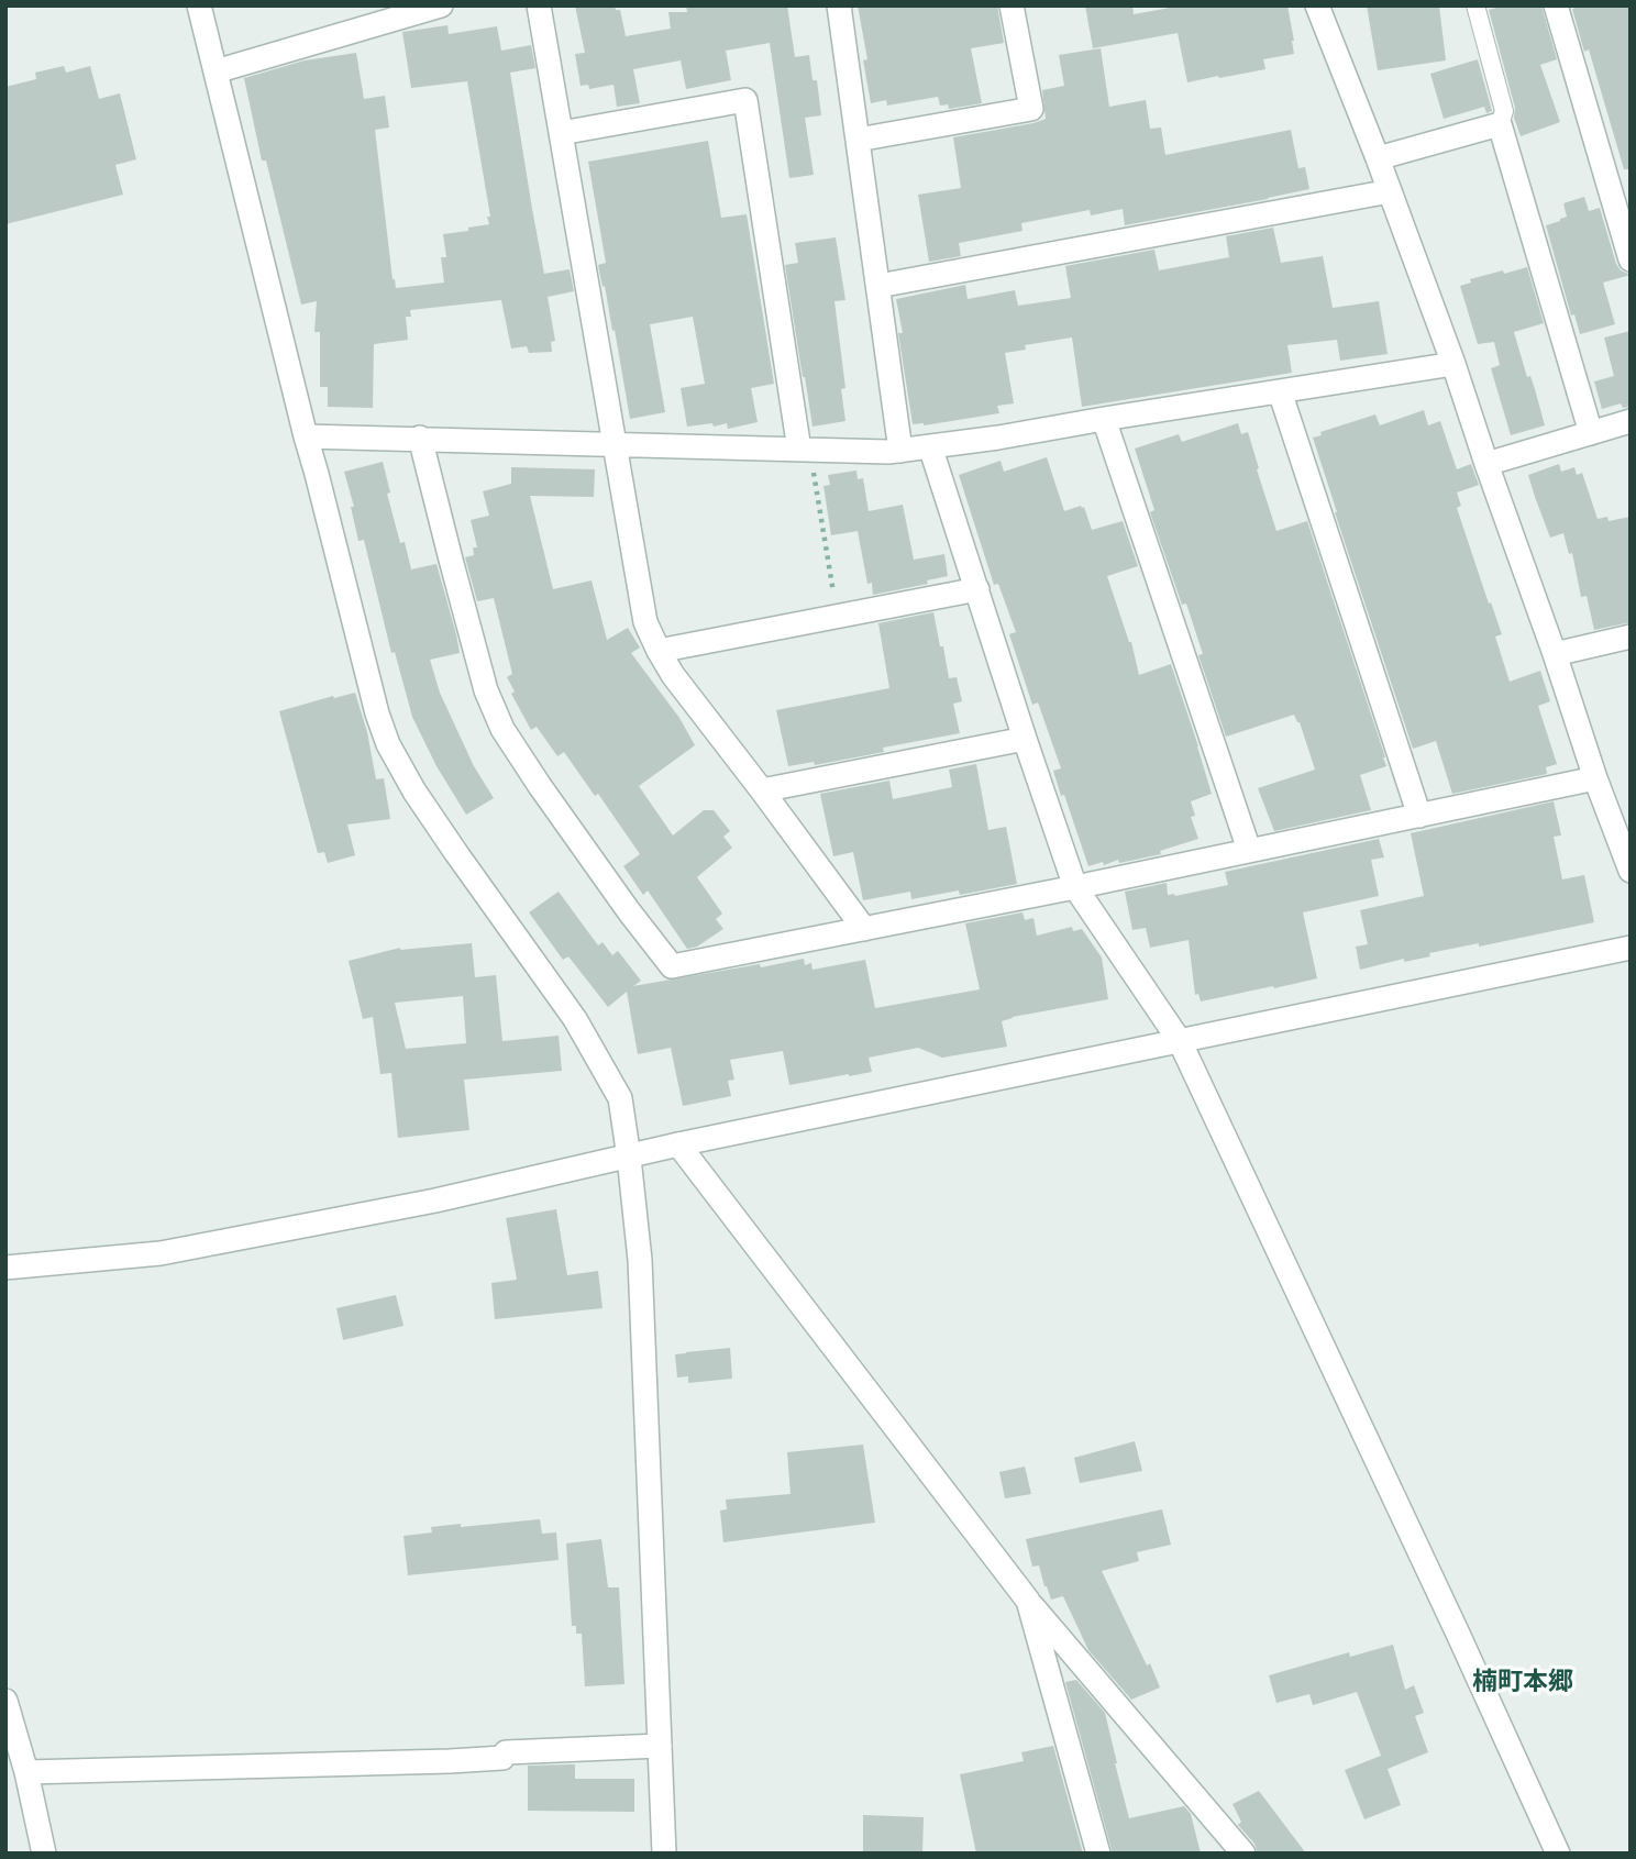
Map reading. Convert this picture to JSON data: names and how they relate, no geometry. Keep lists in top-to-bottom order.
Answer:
{
  "districts": ["楠町本郷"]
}
